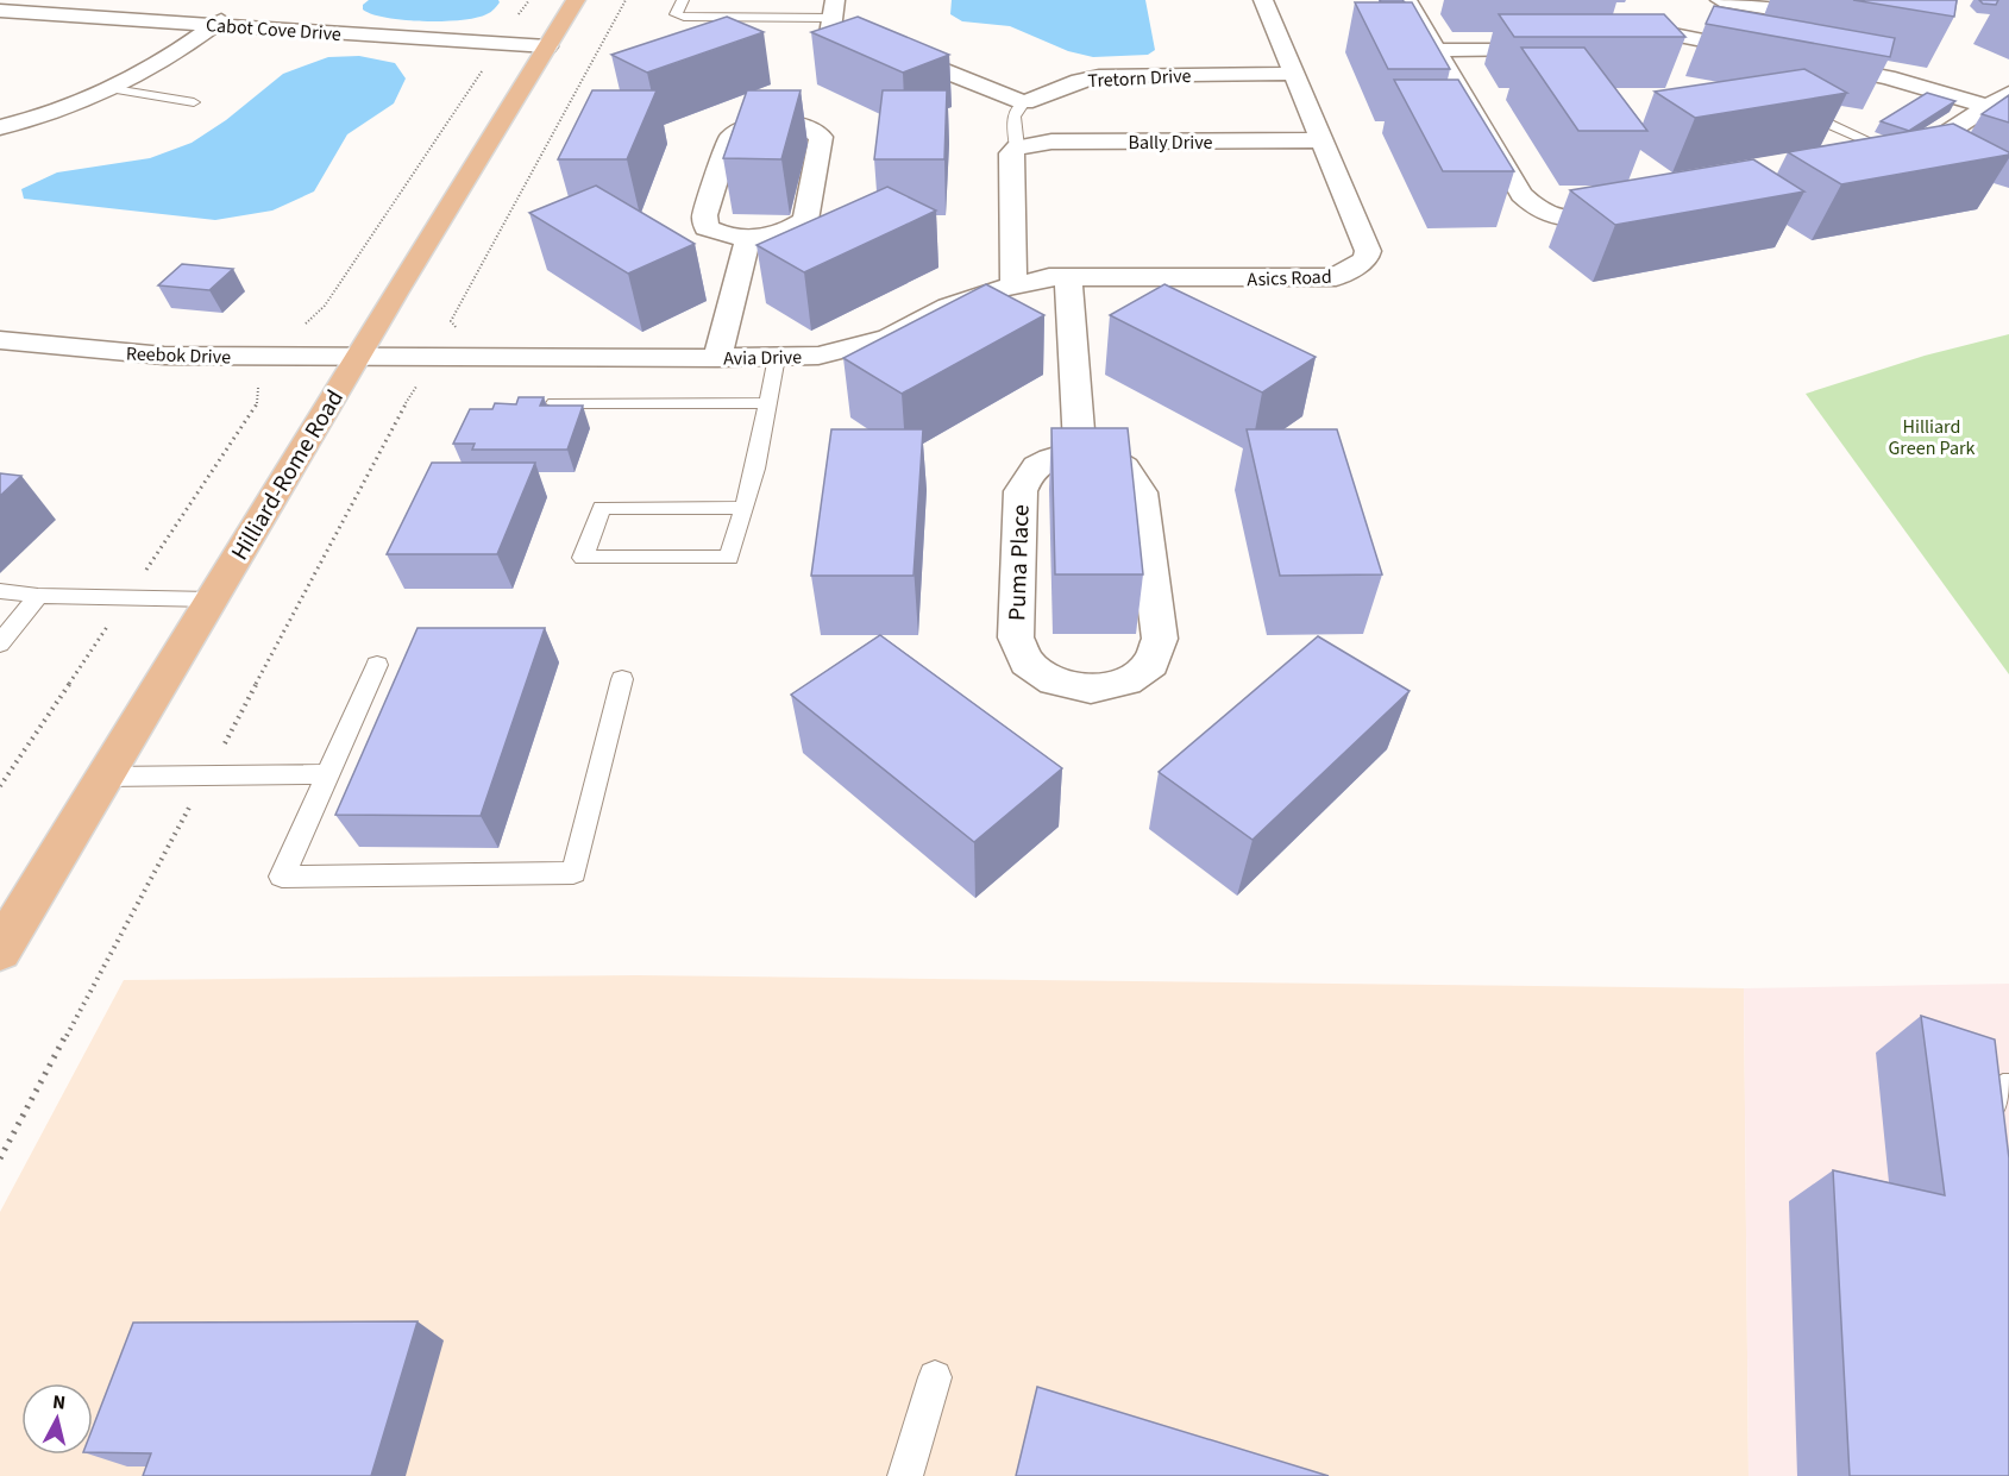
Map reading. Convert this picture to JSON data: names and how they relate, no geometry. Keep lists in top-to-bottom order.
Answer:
{
  "streets": {
    "main road": ["Hilliard-Rome Road"],
    "street": [
      "Cabot Cove Drive",
      "Tretorn Drive",
      "Bally Drive",
      "Asics Road",
      "Reebok Drive",
      "Avia Drive",
      "Puma Place"
    ]
  },
  "crossings": [
    ["Cabot Cove Drive", "Hilliard-Rome Road"],
    ["Tretorn Drive", "Asics Road"],
    ["Bally Drive", "Asics Road"],
    ["Asics Road", "Avia Drive"],
    ["Reebok Drive", "Avia Drive"],
    ["Reebok Drive", "Hilliard-Rome Road"],
    ["Avia Drive", "Hilliard-Rome Road"]
  ],
  "parks": ["Hilliard Green Park"],
  "north": "top"
}
